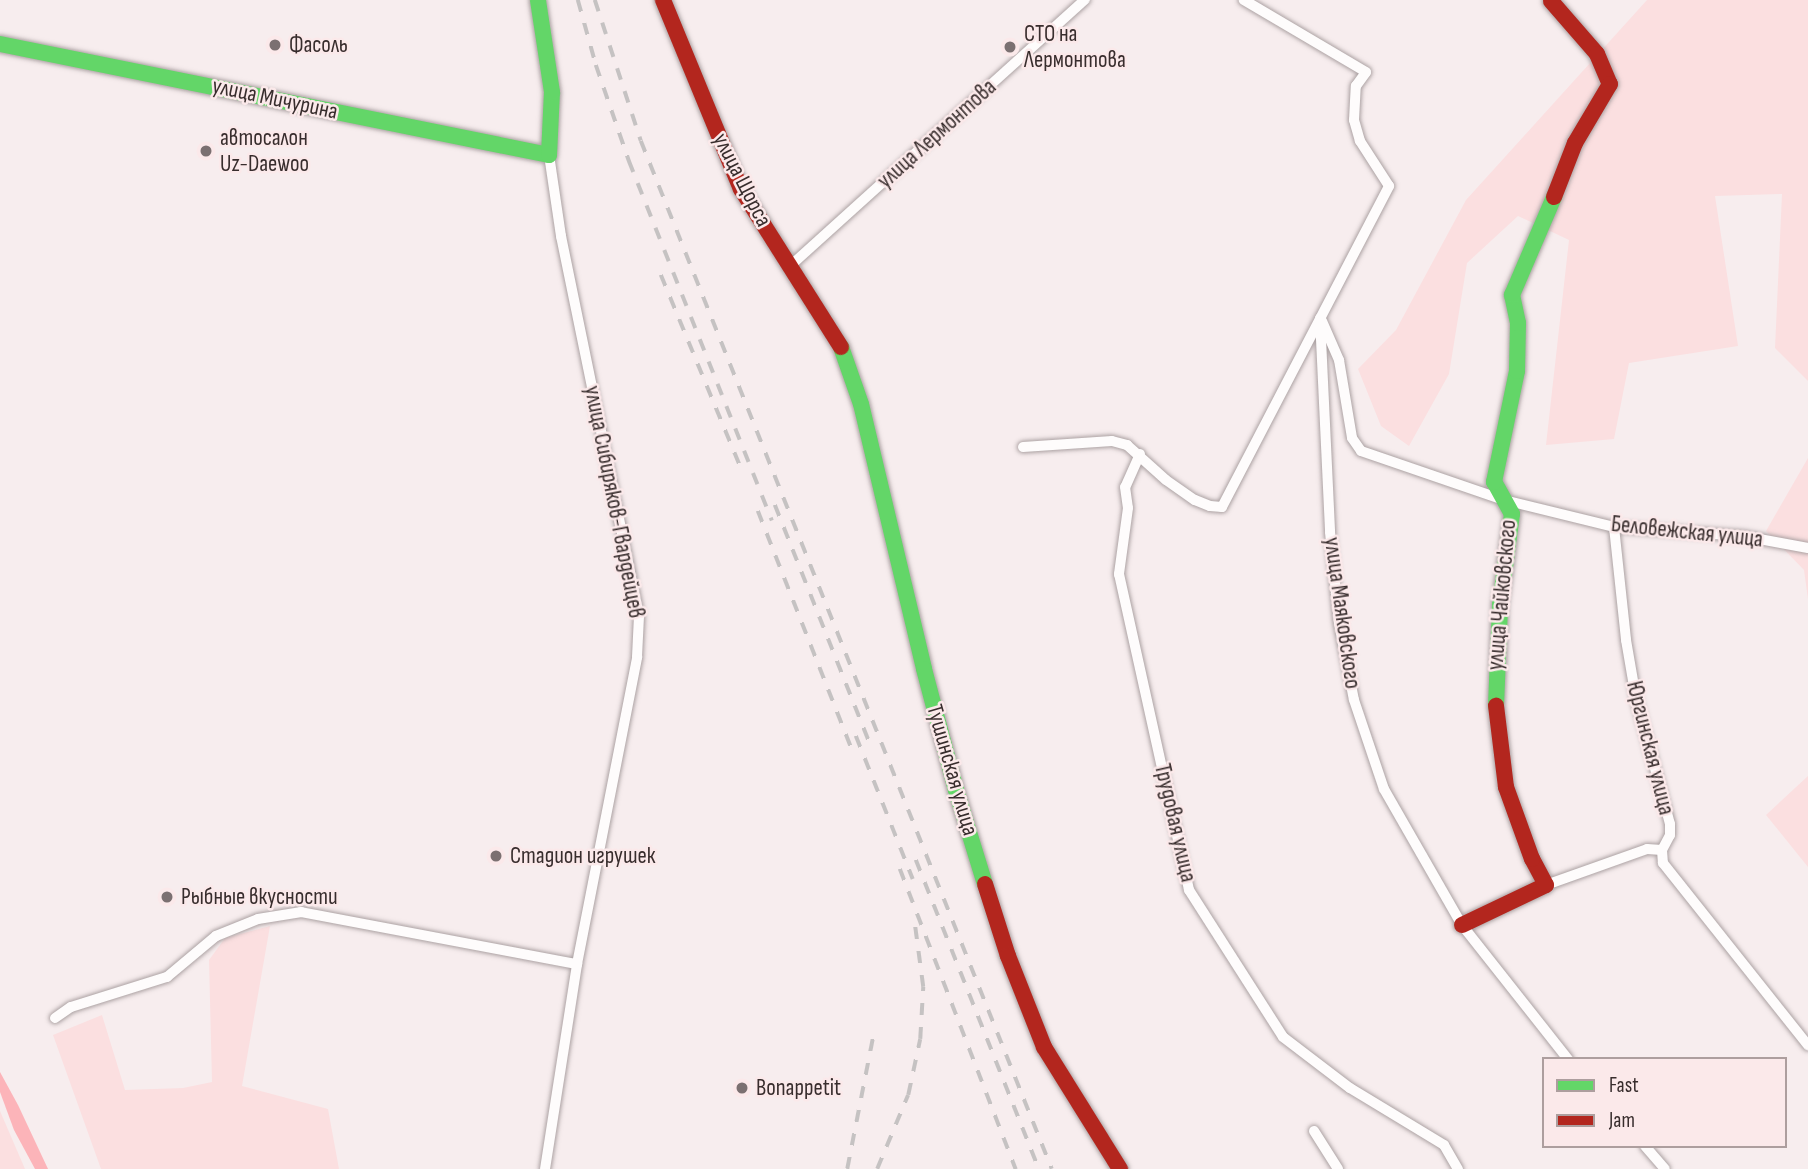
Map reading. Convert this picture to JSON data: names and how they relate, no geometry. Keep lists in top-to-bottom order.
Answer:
{
  "streets": {
    "street": [
      "улица Мичурина",
      "улица Лермонтова",
      "улица Щорса",
      "улица Сибиряков-Гвардейцев",
      "Беловежская улица",
      "улица Чайковского",
      "улица Маяковского",
      "Юргинская улица",
      "Тушинская улица",
      "Трудовая улица"
    ]
  },
  "crossings": [
    ["улица Мичурина", "улица Сибиряков-Гвардейцев"],
    ["улица Лермонтова", "улица Щорса"],
    ["улица Щорса", "Тушинская улица"],
    ["Беловежская улица", "улица Чайковского"],
    ["Беловежская улица", "улица Маяковского"],
    ["Беловежская улица", "Юргинская улица"]
  ],
  "places": [
    "Фасоль",
    "СТО на Лермонтова",
    "автосалон Uz-Daewoo",
    "Стадион игрушек",
    "Рыбные вкусности",
    "Bonappetit"
  ],
  "legend": ["Fast", "Jam"]
}
